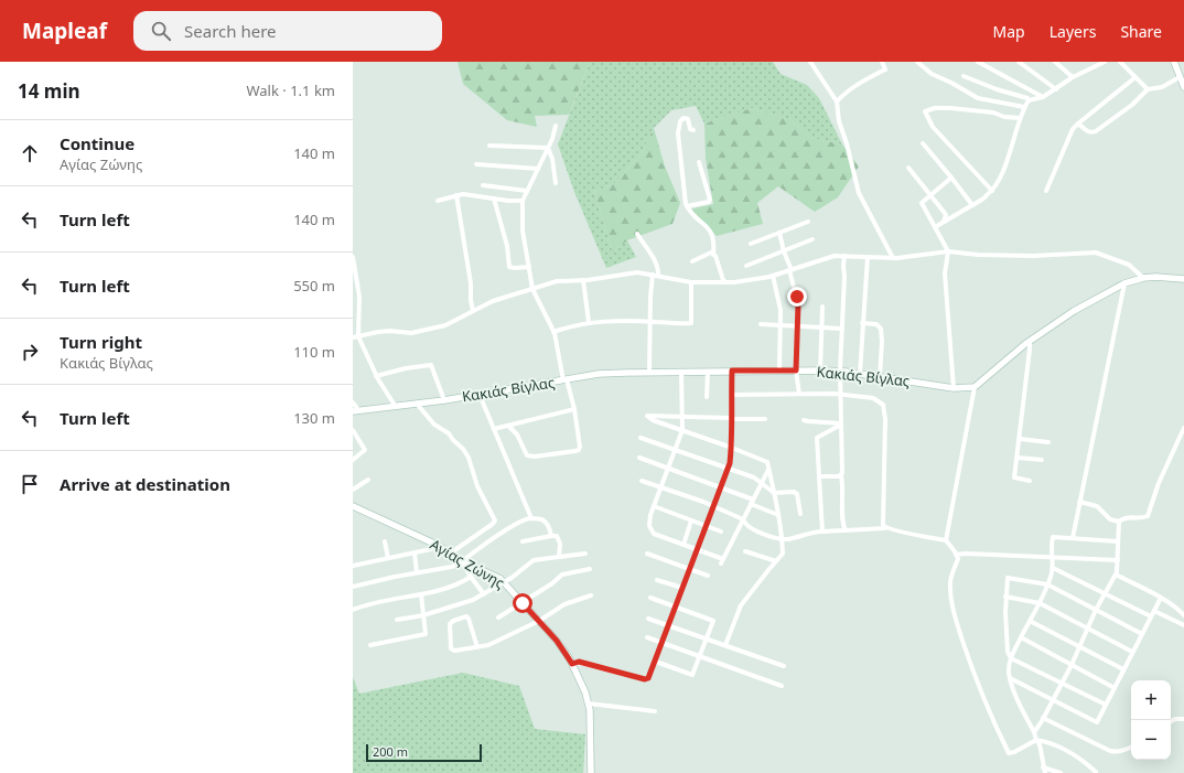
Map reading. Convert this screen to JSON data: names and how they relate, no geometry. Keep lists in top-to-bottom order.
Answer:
{
  "streets": {
    "street": ["Κακιάς Βίγλας", "Αγίας Ζώνης"]
  },
  "scale_bar": "200 m",
  "page": {
    "header": "Mapleaf",
    "search": "Search here",
    "nav": ["Map", "Layers", "Share"],
    "heading": ["14 min", "Walk · 1.1 km"],
    "list": [
      ["Continue", "Αγίας Ζώνης", "140 m"],
      ["Turn left", "140 m"],
      ["Turn left", "550 m"],
      ["Turn right", "Κακιάς Βίγλας", "110 m"],
      ["Turn left", "130 m"],
      "Arrive at destination"
    ],
    "map_buttons": ["+", "−"],
    "scale": "200 m"
  }
}
